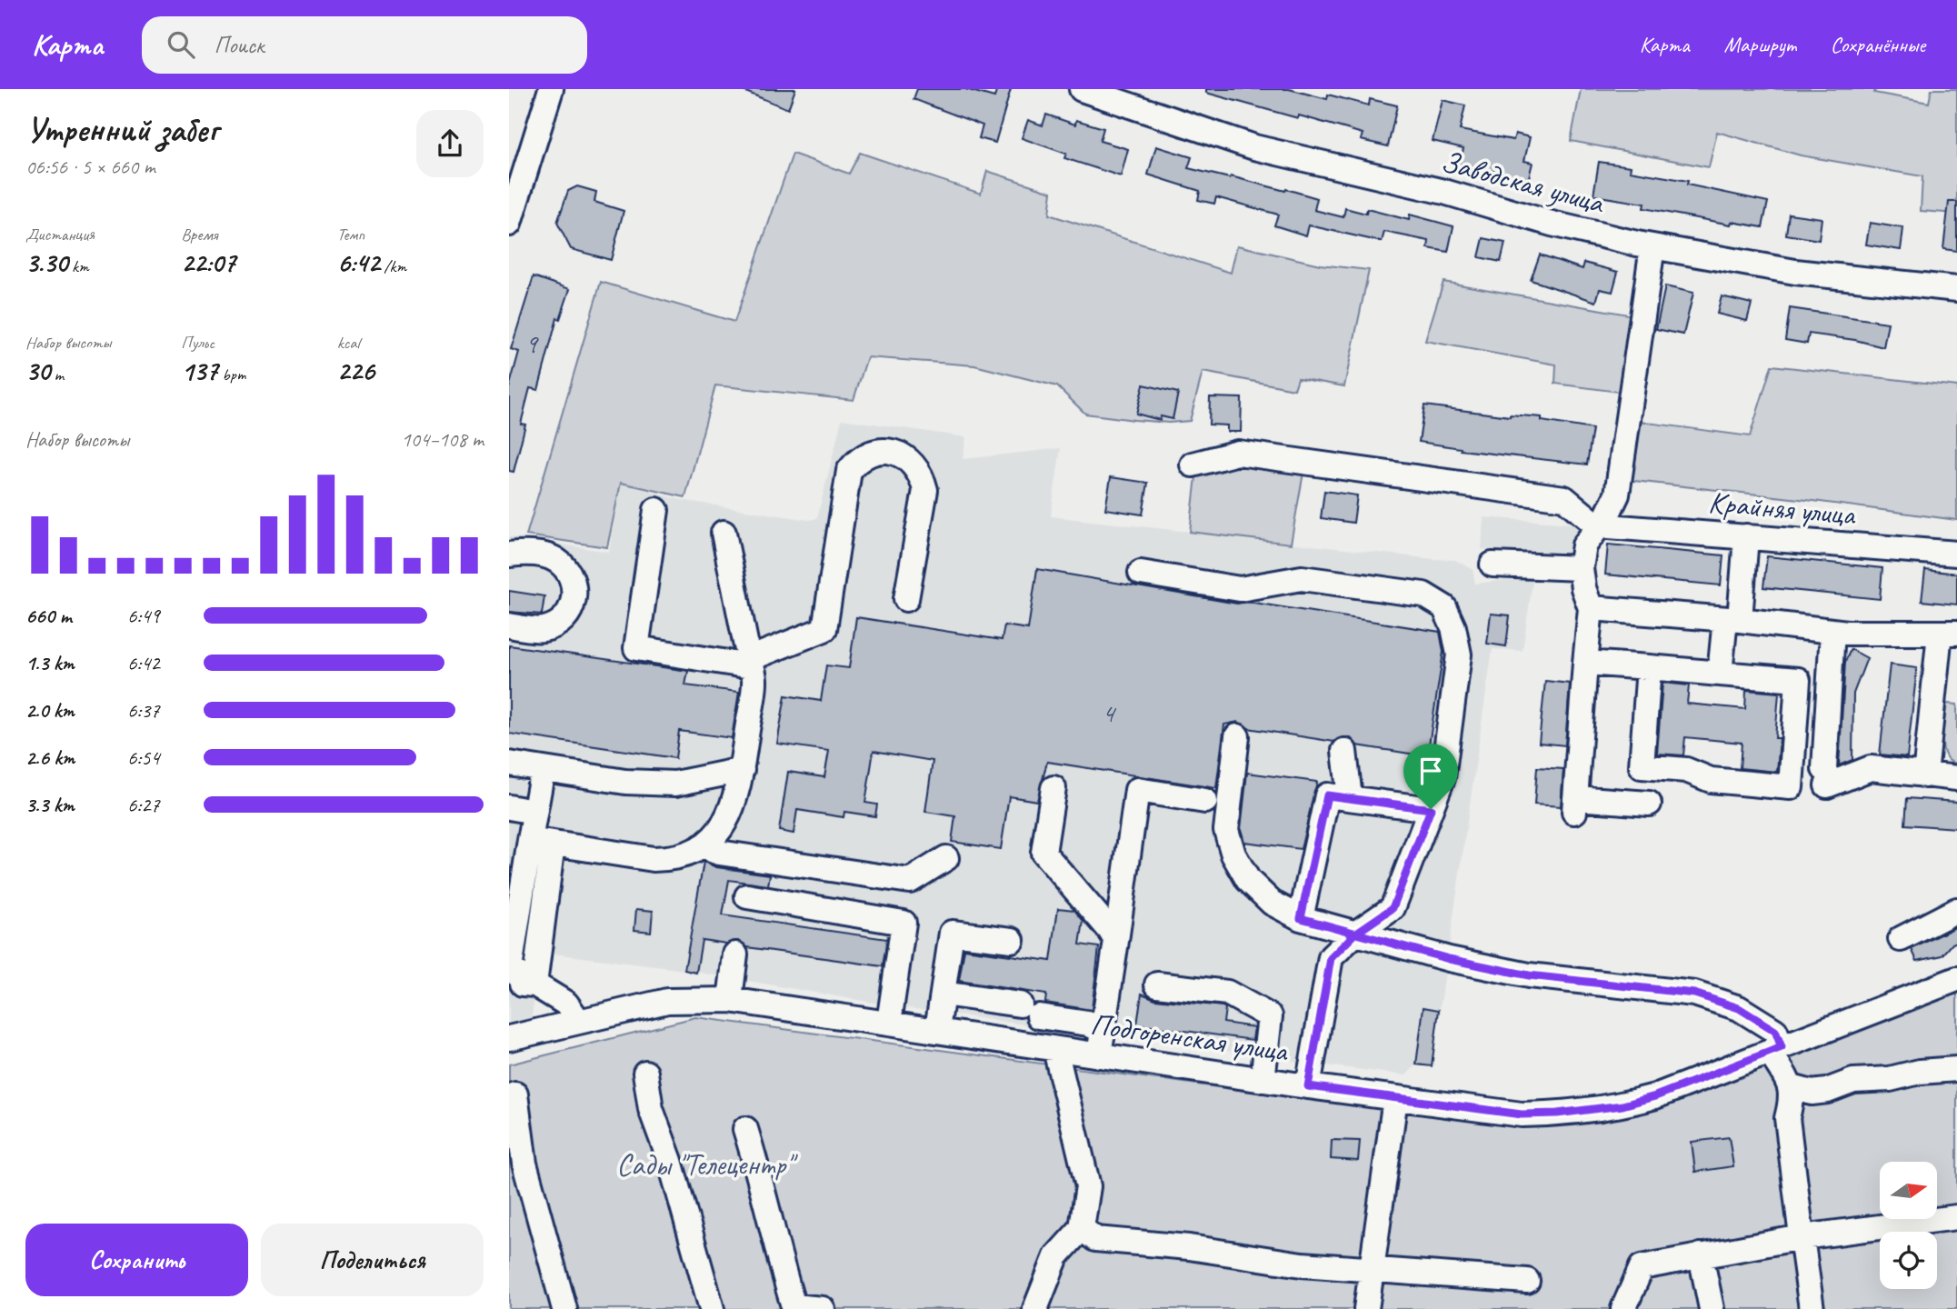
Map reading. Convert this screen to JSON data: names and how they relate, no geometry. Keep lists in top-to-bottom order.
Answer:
{
  "streets": {
    "street": ["Заводская улица", "Крайняя улица", "Подгоренская улица"]
  },
  "parks": ["Сады \"Телецентр\""],
  "house_numbers": ["9", "4"],
  "north": "right",
  "page": {
    "header": "Карта",
    "search": "Поиск",
    "nav": ["Карта", "Маршрут", "Сохранённые"],
    "heading": ["Утренний забег", "06:56 · 5 × 660 m"],
    "stats": [
      ["Дистанция", "3.30 km"],
      ["Время", "22:07"],
      ["Темп", "6:42 /km"],
      ["Набор высоты", "30 m"],
      ["Пульс", "137 bpm"],
      ["kcal", "226"]
    ],
    "chart": ["Набор высоты", "104–108 m"],
    "list": [
      {
        "name": "660 m",
        "note": "6:49"
      },
      {
        "name": "1.3 km",
        "note": "6:42"
      },
      {
        "name": "2.0 km",
        "note": "6:37"
      },
      {
        "name": "2.6 km",
        "note": "6:54"
      },
      {
        "name": "3.3 km",
        "note": "6:27"
      }
    ],
    "buttons": ["Сохранить", "Поделиться"]
  }
}
